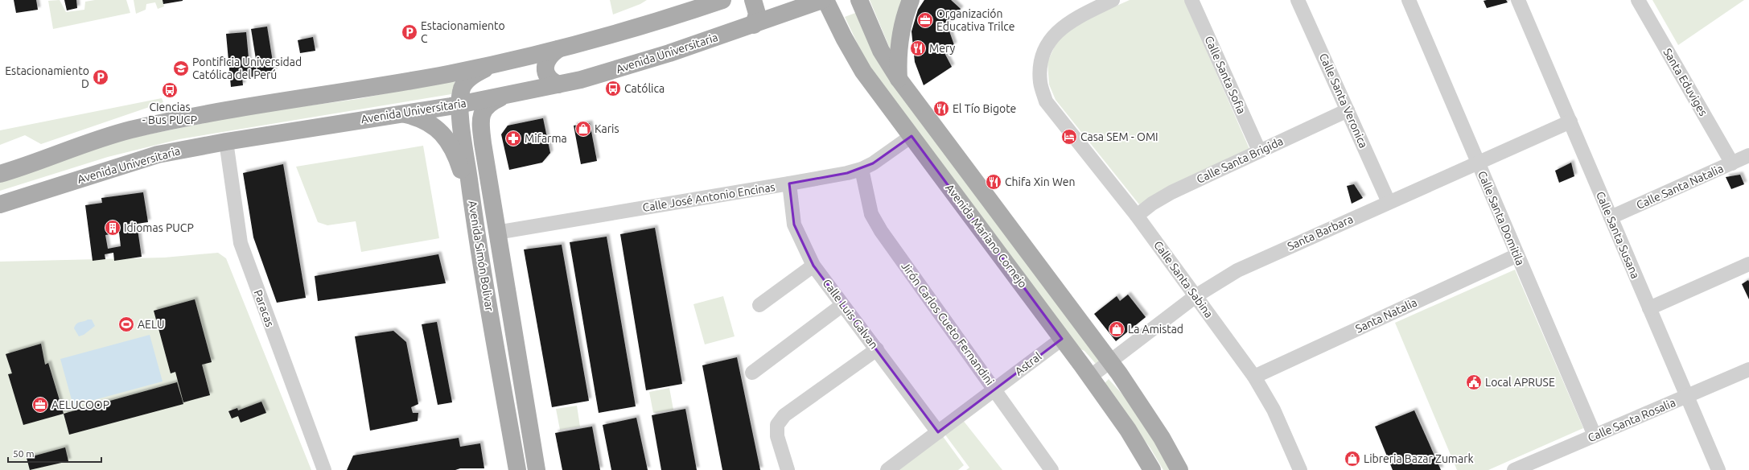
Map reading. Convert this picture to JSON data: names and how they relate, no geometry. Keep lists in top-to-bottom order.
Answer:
{
  "streets": {
    "main road": ["Avenida Universitaria", "Avenida Mariano Cornejo", "Avenida Simón Bolivar"],
    "street": [
      "Calle Santa Sofia",
      "Santa Eduviges",
      "Calle Santa Veronica",
      "Calle Santa Brigida",
      "Calle Santa Natalia",
      "Calle José Antonio Encinas",
      "Calle Santa Domitila",
      "Santa Barbara",
      "Calle Santa Susana",
      "Calle Santa Sabina",
      "Paracas",
      "Calle Luis Galvan",
      "Santa Natalia",
      "Jirón Carlos Cueto Fernandini",
      "Astral",
      "Calle Santa Rosalia"
    ]
  },
  "crossings": [
    ["Avenida Universitaria", "Avenida Simón Bolivar"],
    ["Avenida Universitaria", "Paracas"],
    ["Calle Santa Sofia", "Calle Santa Brigida"],
    ["Santa Eduviges", "Calle Santa Natalia"],
    ["Calle Santa Veronica", "Calle Santa Brigida"],
    ["Calle Santa Veronica", "Santa Barbara"],
    ["Calle Santa Brigida", "Calle Santa Sabina"],
    ["Calle Santa Natalia", "Calle Santa Susana"],
    ["Calle José Antonio Encinas", "Avenida Mariano Cornejo"],
    ["Calle José Antonio Encinas", "Avenida Simón Bolivar"],
    ["Calle José Antonio Encinas", "Calle Luis Galvan"],
    ["Calle José Antonio Encinas", "Jirón Carlos Cueto Fernandini"],
    ["Calle Santa Domitila", "Santa Barbara"],
    ["Calle Santa Domitila", "Santa Natalia"],
    ["Calle Santa Domitila", "Calle Santa Rosalia"],
    ["Santa Barbara", "Calle Santa Susana"],
    ["Santa Barbara", "Avenida Mariano Cornejo"],
    ["Santa Barbara", "Calle Santa Sabina"],
    ["Calle Santa Susana", "Calle Santa Rosalia"],
    ["Avenida Mariano Cornejo", "Astral"],
    ["Calle Santa Sabina", "Santa Natalia"],
    ["Calle Luis Galvan", "Astral"],
    ["Jirón Carlos Cueto Fernandini", "Astral"]
  ],
  "places": {
    "office": ["Organización Educativa Trilce", "AELUCOOP"],
    "parking": ["Estacionamiento C", "Estacionamiento D"],
    "restaurant": ["Mery", "El Tío Bigote", "Chifa Xin Wen"],
    "school or university": ["Pontificia Universidad Católica del Perú"],
    "bus stop": ["Católica", "CIencias - Bus PUCP"],
    "shop": ["Karis", "La Amistad", "Libreria Bazar Zumark"],
    "hotel": ["Casa SEM - OMI"],
    "pharmacy": ["Mifarma"],
    "building": ["Idiomas PUCP"],
    "sports": ["AELU"],
    "public building": ["Local APRUSE"]
  },
  "scale_bar": "50 m"
}
